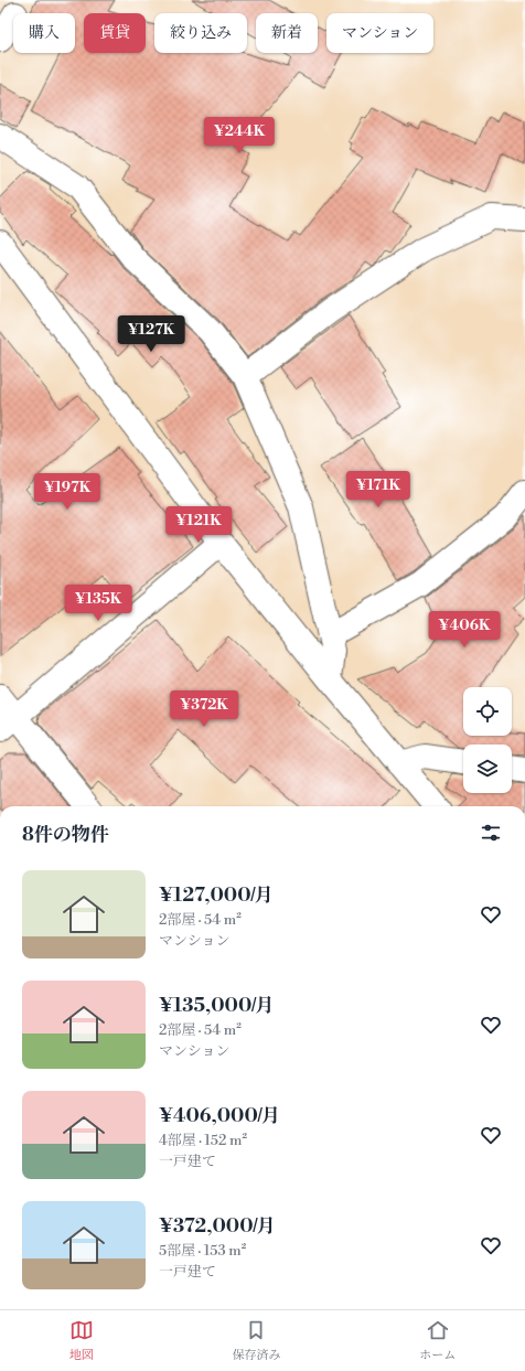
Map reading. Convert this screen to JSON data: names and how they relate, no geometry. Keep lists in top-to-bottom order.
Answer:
{
  "page": {
    "chip": [
      "購入",
      "賃貸",
      "絞り込み",
      "新着",
      "マンション"
    ],
    "price": [
      "¥244K",
      "¥127K",
      "¥171K",
      "¥197K",
      "¥121K",
      "¥135K",
      "¥406K",
      "¥372K"
    ],
    "heading": "8件の物件",
    "list": [
      {
        "name": "¥127,000/月",
        "note": "2部屋 · 54 m² · マンション"
      },
      {
        "name": "¥135,000/月",
        "note": "2部屋 · 54 m² · マンション"
      },
      {
        "name": "¥406,000/月",
        "note": "4部屋 · 152 m² · 一戸建て"
      },
      {
        "name": "¥372,000/月",
        "note": "5部屋 · 153 m² · 一戸建て"
      }
    ],
    "tabs": ["地図", "保存済み", "ホーム"]
  }
}
